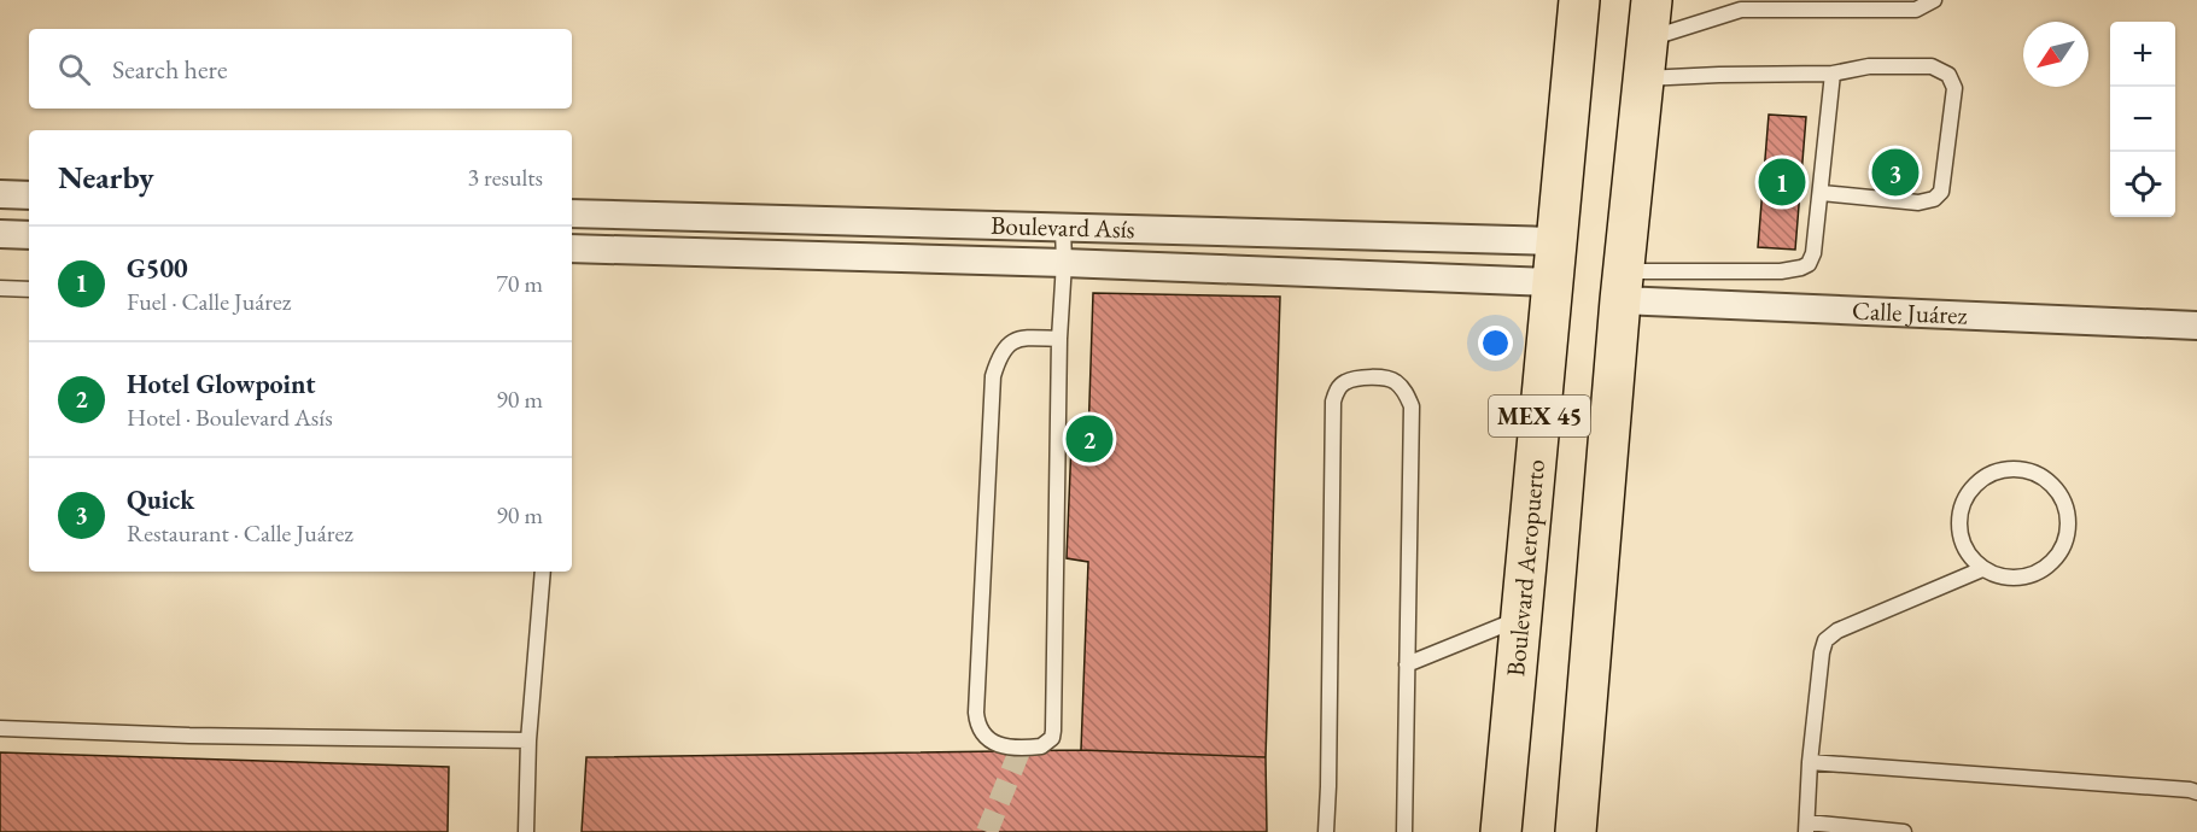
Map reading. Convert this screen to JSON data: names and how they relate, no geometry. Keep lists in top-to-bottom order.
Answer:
{
  "streets": {
    "highway": ["MEX 45", "Boulevard Aeropuerto"],
    "street": ["Boulevard Asís", "Calle Juárez"]
  },
  "crossings": [
    ["Boulevard Asís", "Boulevard Aeropuerto"],
    ["Calle Juárez", "MEX 45"]
  ],
  "north": "bottom left",
  "page": {
    "map_buttons": ["+", "−"],
    "search": "Search here",
    "heading": ["Nearby", "3 results"],
    "pins": ["3", "1", "2"],
    "list": [
      {
        "mark": "1",
        "name": "G500",
        "note": "Fuel · Calle Juárez",
        "value": "70 m"
      },
      {
        "mark": "2",
        "name": "Hotel Glowpoint",
        "note": "Hotel · Boulevard Asís",
        "value": "90 m"
      },
      {
        "mark": "3",
        "name": "Quick",
        "note": "Restaurant · Calle Juárez",
        "value": "90 m"
      }
    ]
  }
}
